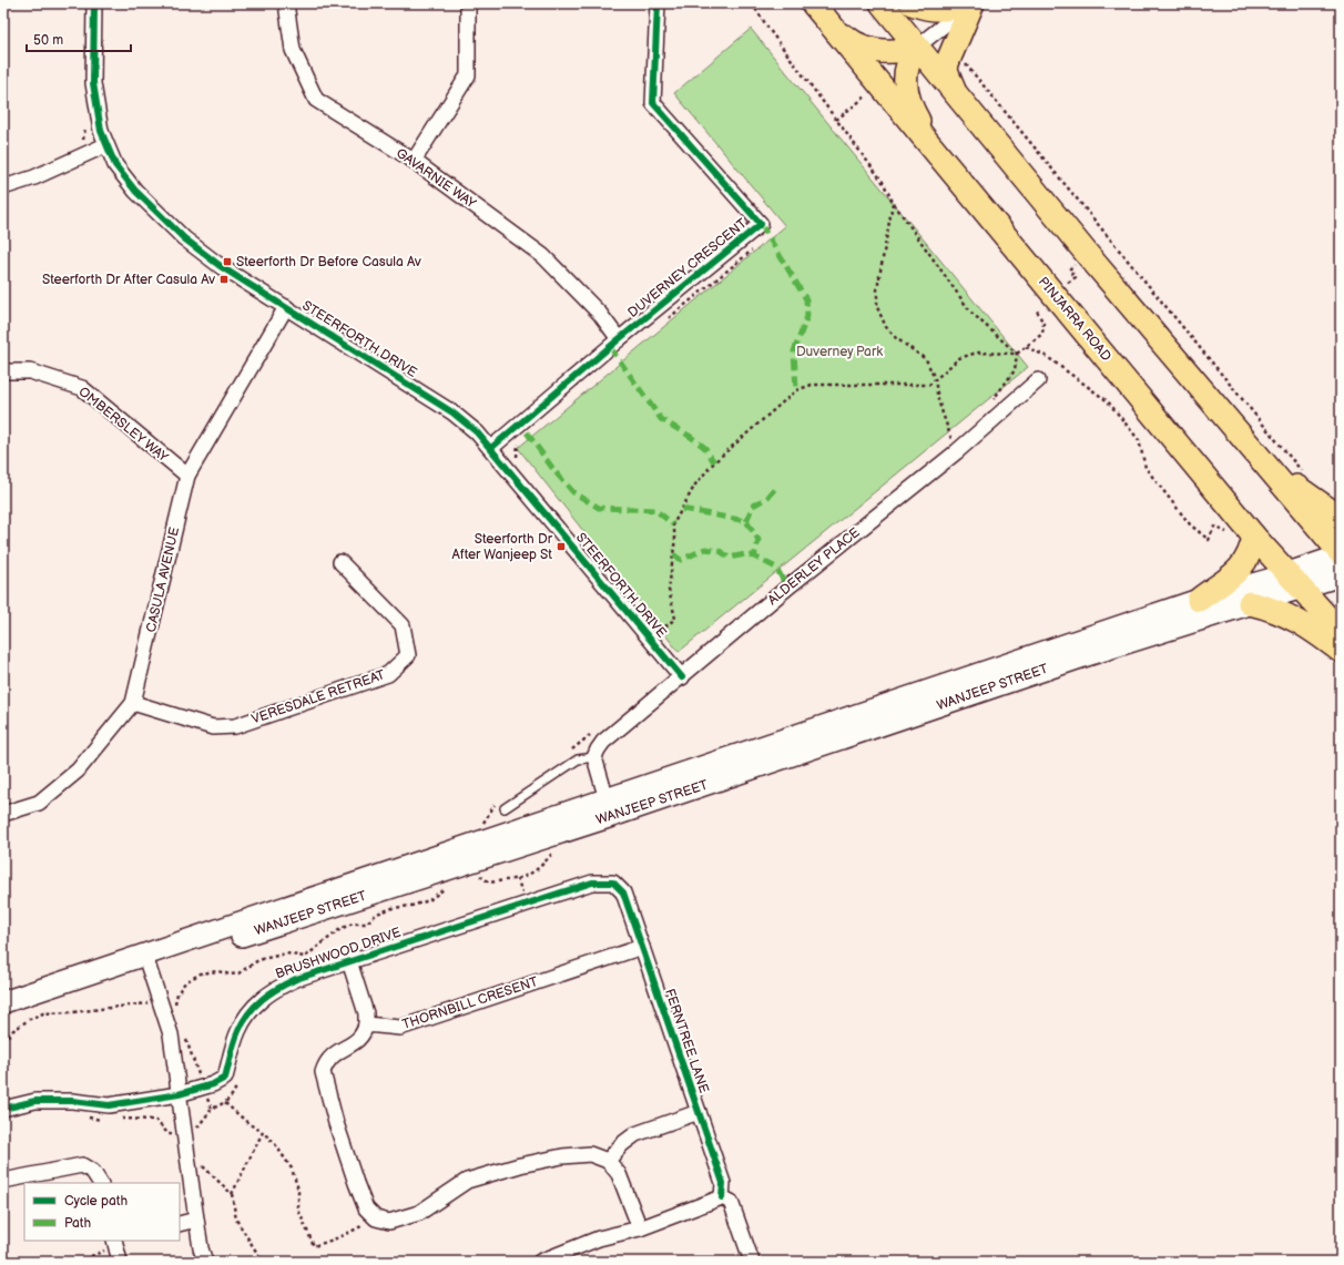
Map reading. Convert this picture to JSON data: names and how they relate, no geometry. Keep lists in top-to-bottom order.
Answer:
{
  "streets": {
    "main road": ["PINJARRA ROAD", "WANJEEP STREET"],
    "street": [
      "GAVARNIE WAY",
      "DUVERNEY CRESCENT",
      "STEERFORTH DRIVE",
      "OMBERSLEY WAY",
      "ALDERLEY PLACE",
      "CASULA AVENUE",
      "VERESDALE RETREAT",
      "BRUSHWOOD DRIVE",
      "THORNBILL CRESENT",
      "FERNTREE LANE"
    ]
  },
  "crossings": [
    ["GAVARNIE WAY", "DUVERNEY CRESCENT"],
    ["DUVERNEY CRESCENT", "STEERFORTH DRIVE"],
    ["PINJARRA ROAD", "WANJEEP STREET"],
    ["STEERFORTH DRIVE", "ALDERLEY PLACE"],
    ["STEERFORTH DRIVE", "CASULA AVENUE"],
    ["OMBERSLEY WAY", "CASULA AVENUE"],
    ["CASULA AVENUE", "VERESDALE RETREAT"],
    ["BRUSHWOOD DRIVE", "FERNTREE LANE"],
    ["THORNBILL CRESENT", "FERNTREE LANE"]
  ],
  "parks": ["Duverney Park"],
  "places": {
    "transit": ["Steerforth Dr Before Casula Av", "Steerforth Dr After Casula Av", "Steerforth Dr After Wanjeep St"]
  },
  "legend": ["Cycle path", "Path"],
  "scale_bar": "50 m"
}
